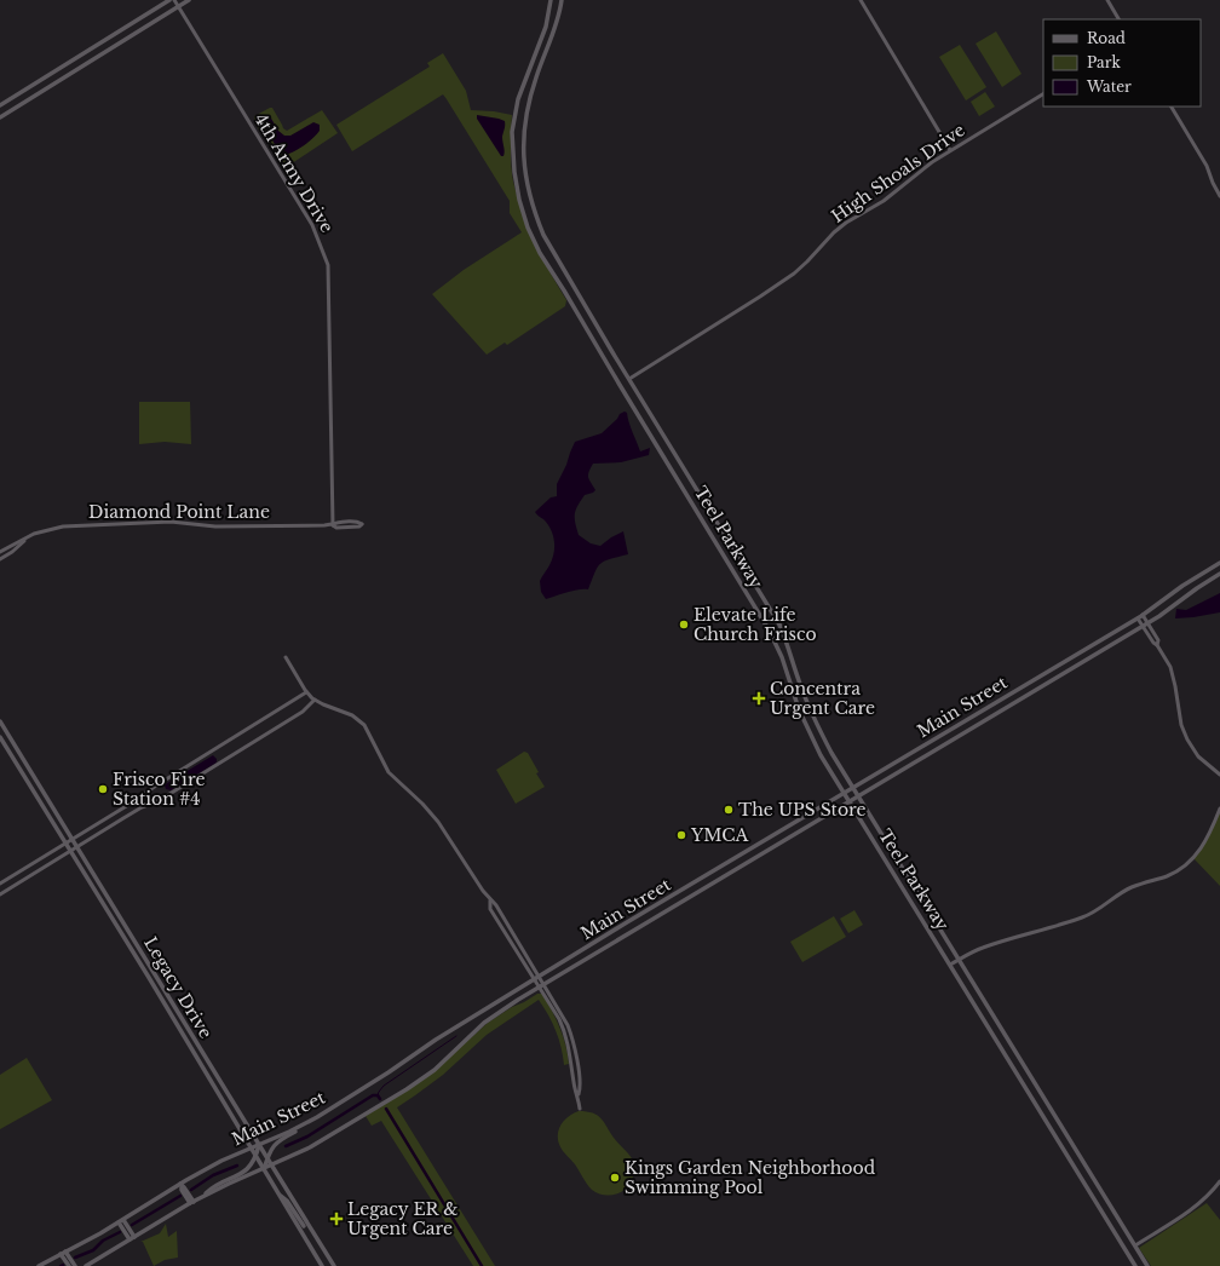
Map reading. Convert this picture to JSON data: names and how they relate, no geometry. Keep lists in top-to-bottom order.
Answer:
{
  "streets": {
    "main road": ["Teel Parkway", "Main Street", "Legacy Drive"],
    "street": ["4th Army Drive", "High Shoals Drive", "Diamond Point Lane"]
  },
  "crossings": [
    ["4th Army Drive", "Diamond Point Lane"],
    ["High Shoals Drive", "Teel Parkway"],
    ["Teel Parkway", "Main Street"],
    ["Main Street", "Legacy Drive"]
  ],
  "places": {
    "other": [
      "Elevate Life Church Frisco",
      "Frisco Fire Station #4",
      "The UPS Store",
      "YMCA",
      "Kings Garden Neighborhood Swimming Pool"
    ],
    "health": ["Concentra Urgent Care", "Legacy ER & Urgent Care"]
  },
  "legend": ["Road", "Park", "Water"]
}
